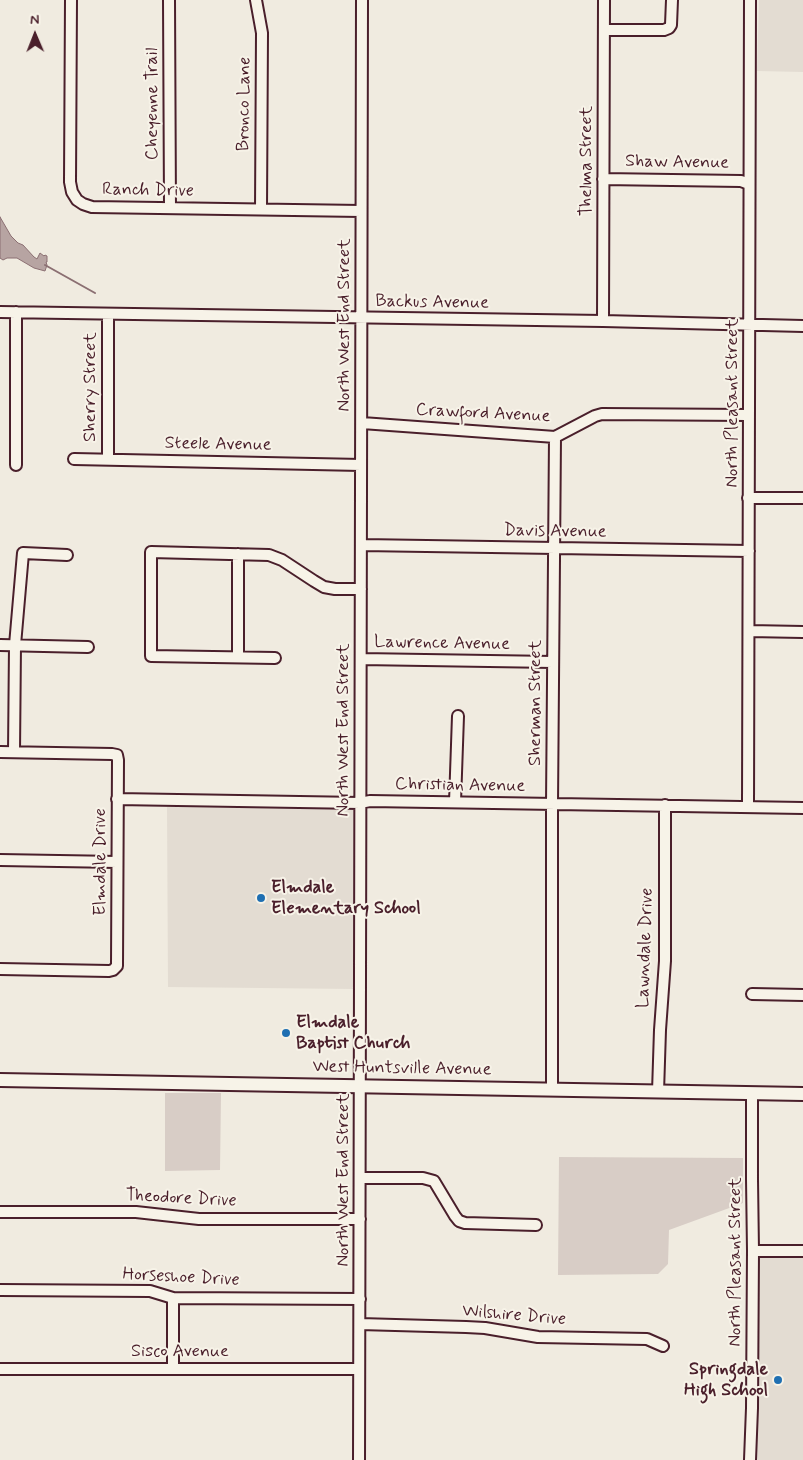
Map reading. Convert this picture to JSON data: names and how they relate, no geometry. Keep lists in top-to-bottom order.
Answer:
{
  "streets": {
    "main road": ["West Huntsville Avenue"],
    "street": [
      "Cheyenne Trail",
      "Bronco Lane",
      "Thelma Street",
      "Shaw Avenue",
      "Ranch Drive",
      "Backus Avenue",
      "North West End Street",
      "Sherry Street",
      "North Pleasant Street",
      "Crawford Avenue",
      "Steele Avenue",
      "Davis Avenue",
      "Lawrence Avenue",
      "Sherman Street",
      "Christian Avenue",
      "Elmdale Drive",
      "Lawndale Drive",
      "Theodore Drive",
      "Horseshoe Drive",
      "Wilshire Drive",
      "Sisco Avenue"
    ]
  },
  "crossings": [
    ["Cheyenne Trail", "Ranch Drive"],
    ["Bronco Lane", "Ranch Drive"],
    ["Thelma Street", "Shaw Avenue"],
    ["Thelma Street", "Backus Avenue"],
    ["Shaw Avenue", "North Pleasant Street"],
    ["Ranch Drive", "North West End Street"],
    ["Backus Avenue", "North West End Street"],
    ["Backus Avenue", "Sherry Street"],
    ["Backus Avenue", "North Pleasant Street"],
    ["North West End Street", "Crawford Avenue"],
    ["North West End Street", "Steele Avenue"],
    ["North West End Street", "Davis Avenue"],
    ["North West End Street", "Lawrence Avenue"],
    ["North West End Street", "Christian Avenue"],
    ["North West End Street", "West Huntsville Avenue"],
    ["North West End Street", "Theodore Drive"],
    ["North West End Street", "Horseshoe Drive"],
    ["North West End Street", "Wilshire Drive"],
    ["North West End Street", "Sisco Avenue"],
    ["Sherry Street", "Steele Avenue"],
    ["North Pleasant Street", "Crawford Avenue"],
    ["North Pleasant Street", "Davis Avenue"],
    ["North Pleasant Street", "Christian Avenue"],
    ["North Pleasant Street", "West Huntsville Avenue"],
    ["Crawford Avenue", "Sherman Street"],
    ["Davis Avenue", "Sherman Street"],
    ["Lawrence Avenue", "Sherman Street"],
    ["Sherman Street", "Christian Avenue"],
    ["Sherman Street", "West Huntsville Avenue"],
    ["Christian Avenue", "Elmdale Drive"],
    ["Christian Avenue", "Lawndale Drive"],
    ["Lawndale Drive", "West Huntsville Avenue"]
  ],
  "places": ["Elmdale Elementary School", "Elmdale Baptist Church", "Springdale High School"],
  "north": "top"
}
